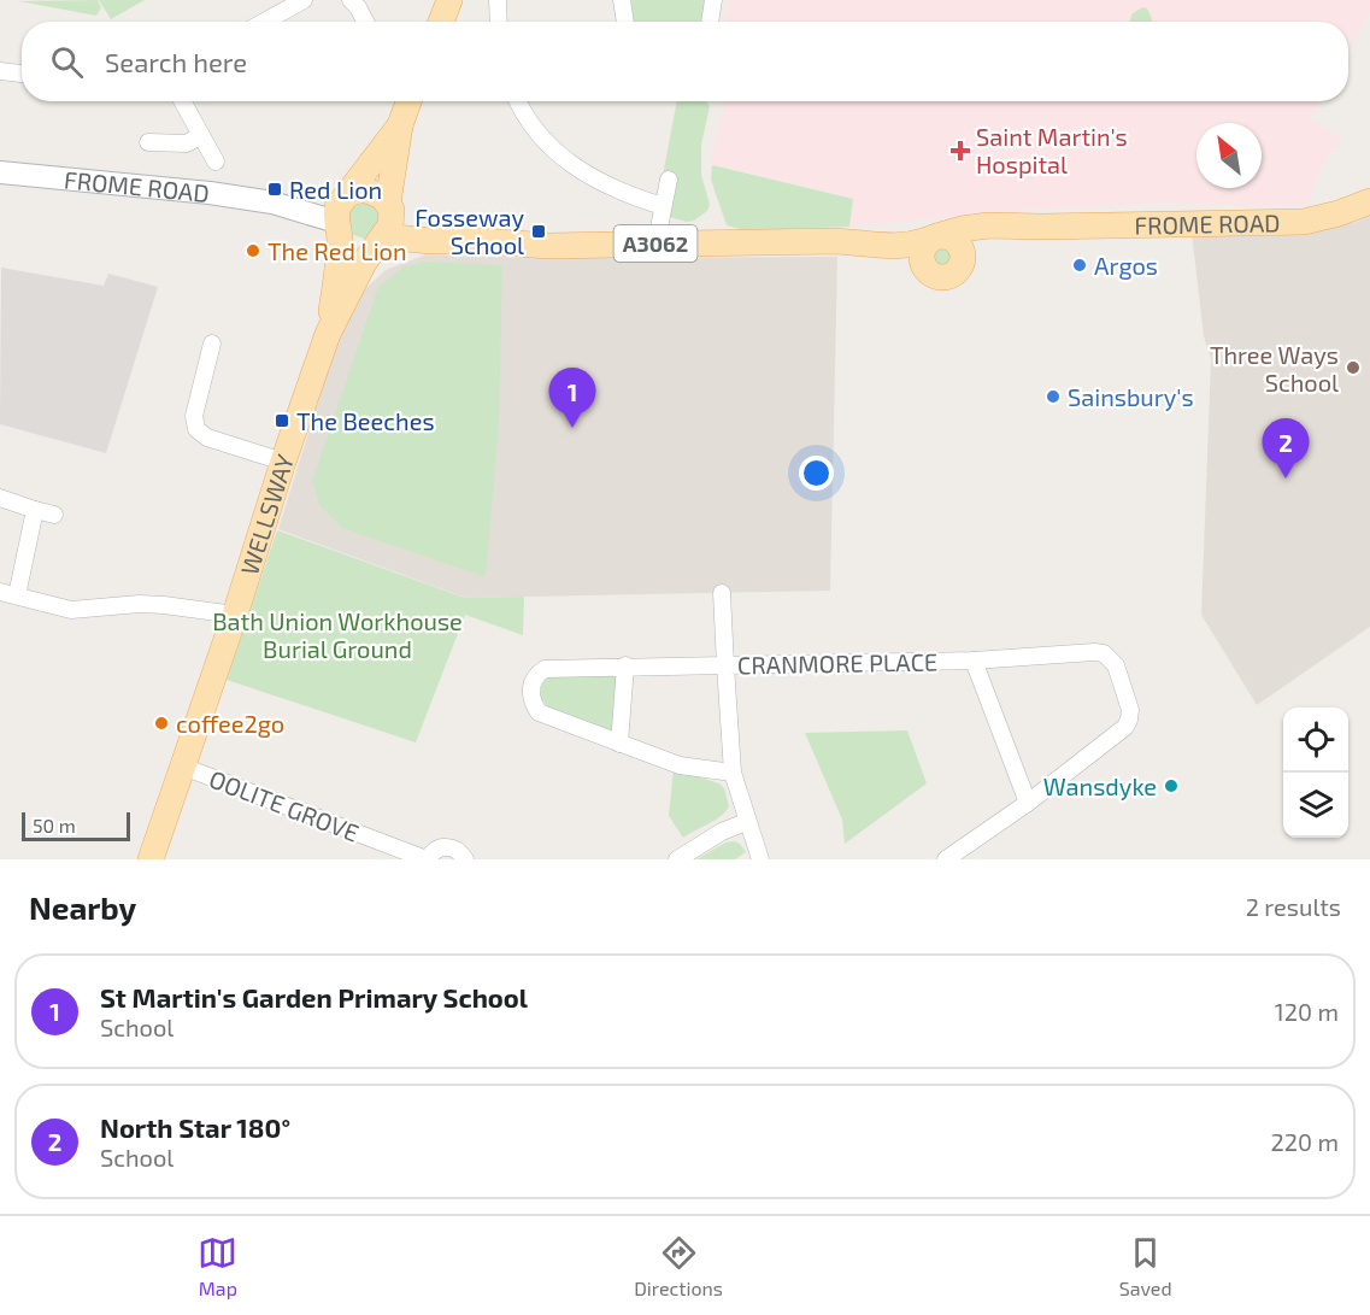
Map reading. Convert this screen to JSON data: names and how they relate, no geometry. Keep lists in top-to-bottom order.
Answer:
{
  "streets": {
    "main road": ["FROME ROAD", "A3062", "WELLSWAY"],
    "street": ["CRANMORE PLACE", "OOLITE GROVE"]
  },
  "crossings": [
    ["FROME ROAD", "WELLSWAY"],
    ["WELLSWAY", "OOLITE GROVE"]
  ],
  "parks": ["Bath Union Workhouse Burial Ground"],
  "places": {
    "health": ["Saint Martin's Hospital"],
    "transit": ["Red Lion", "Fosseway School", "The Beeches"],
    "other": [
      "The Red Lion",
      "Argos",
      "Three Ways School",
      "Sainsbury's",
      "coffee2go",
      "Wansdyke"
    ]
  },
  "scale_bar": "50 m",
  "north": "top left",
  "page": {
    "search": "Search here",
    "pins": ["1", "2"],
    "scale": "50 m",
    "heading": ["Nearby", "2 results"],
    "list": [
      {
        "mark": "1",
        "name": "St Martin's Garden Primary School",
        "note": "School",
        "value": "120 m"
      },
      {
        "mark": "2",
        "name": "North Star 180°",
        "note": "School",
        "value": "220 m"
      }
    ],
    "nav": ["Map", "Directions", "Saved"]
  }
}
